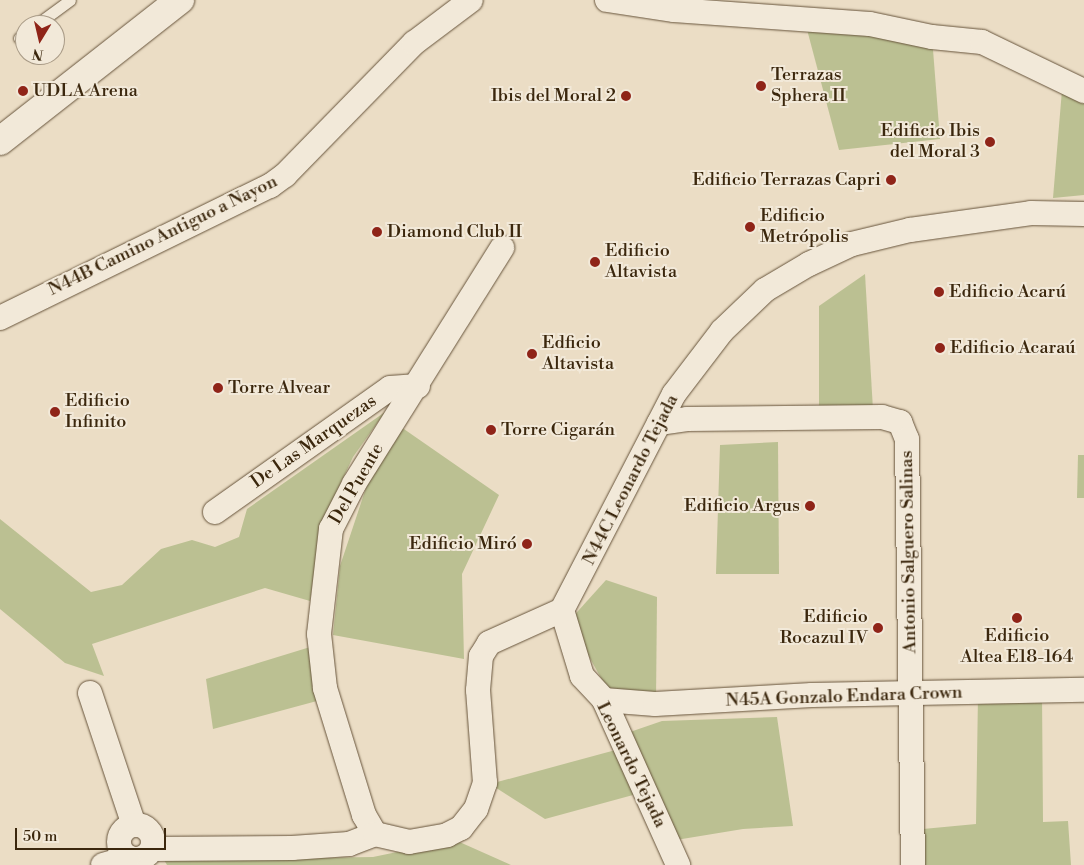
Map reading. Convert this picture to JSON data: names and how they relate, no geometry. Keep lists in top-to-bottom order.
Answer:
{
  "streets": {
    "street": [
      "N44B Camino Antiguo a Nayon",
      "De Las Marquezas",
      "N44C Leonardo Tejada",
      "Del Puente",
      "Antonio Salguero Salinas",
      "N45A Gonzalo Endara Crown",
      "Leonardo Tejada"
    ]
  },
  "crossings": [
    ["De Las Marquezas", "Del Puente"],
    ["N44C Leonardo Tejada", "Antonio Salguero Salinas"],
    ["N44C Leonardo Tejada", "Leonardo Tejada"],
    ["Antonio Salguero Salinas", "N45A Gonzalo Endara Crown"],
    ["N45A Gonzalo Endara Crown", "Leonardo Tejada"]
  ],
  "places": [
    "Terrazas Sphera II",
    "UDLA Arena",
    "Ibis del Moral 2",
    "Edificio Ibis del Moral 3",
    "Edificio Terrazas Capri",
    "Edificio Metrópolis",
    "Diamond Club II",
    "Edificio Altavista",
    "Edificio Acarú",
    "Edificio Acaraú",
    "Edficio Altavista",
    "Torre Alvear",
    "Edificio Infinito",
    "Torre Cigarán",
    "Edificio Argus",
    "Edificio Miró",
    "Edificio Altea E18-164",
    "Edificio Rocazul IV"
  ],
  "scale_bar": "50 m",
  "north": "bottom"
}
